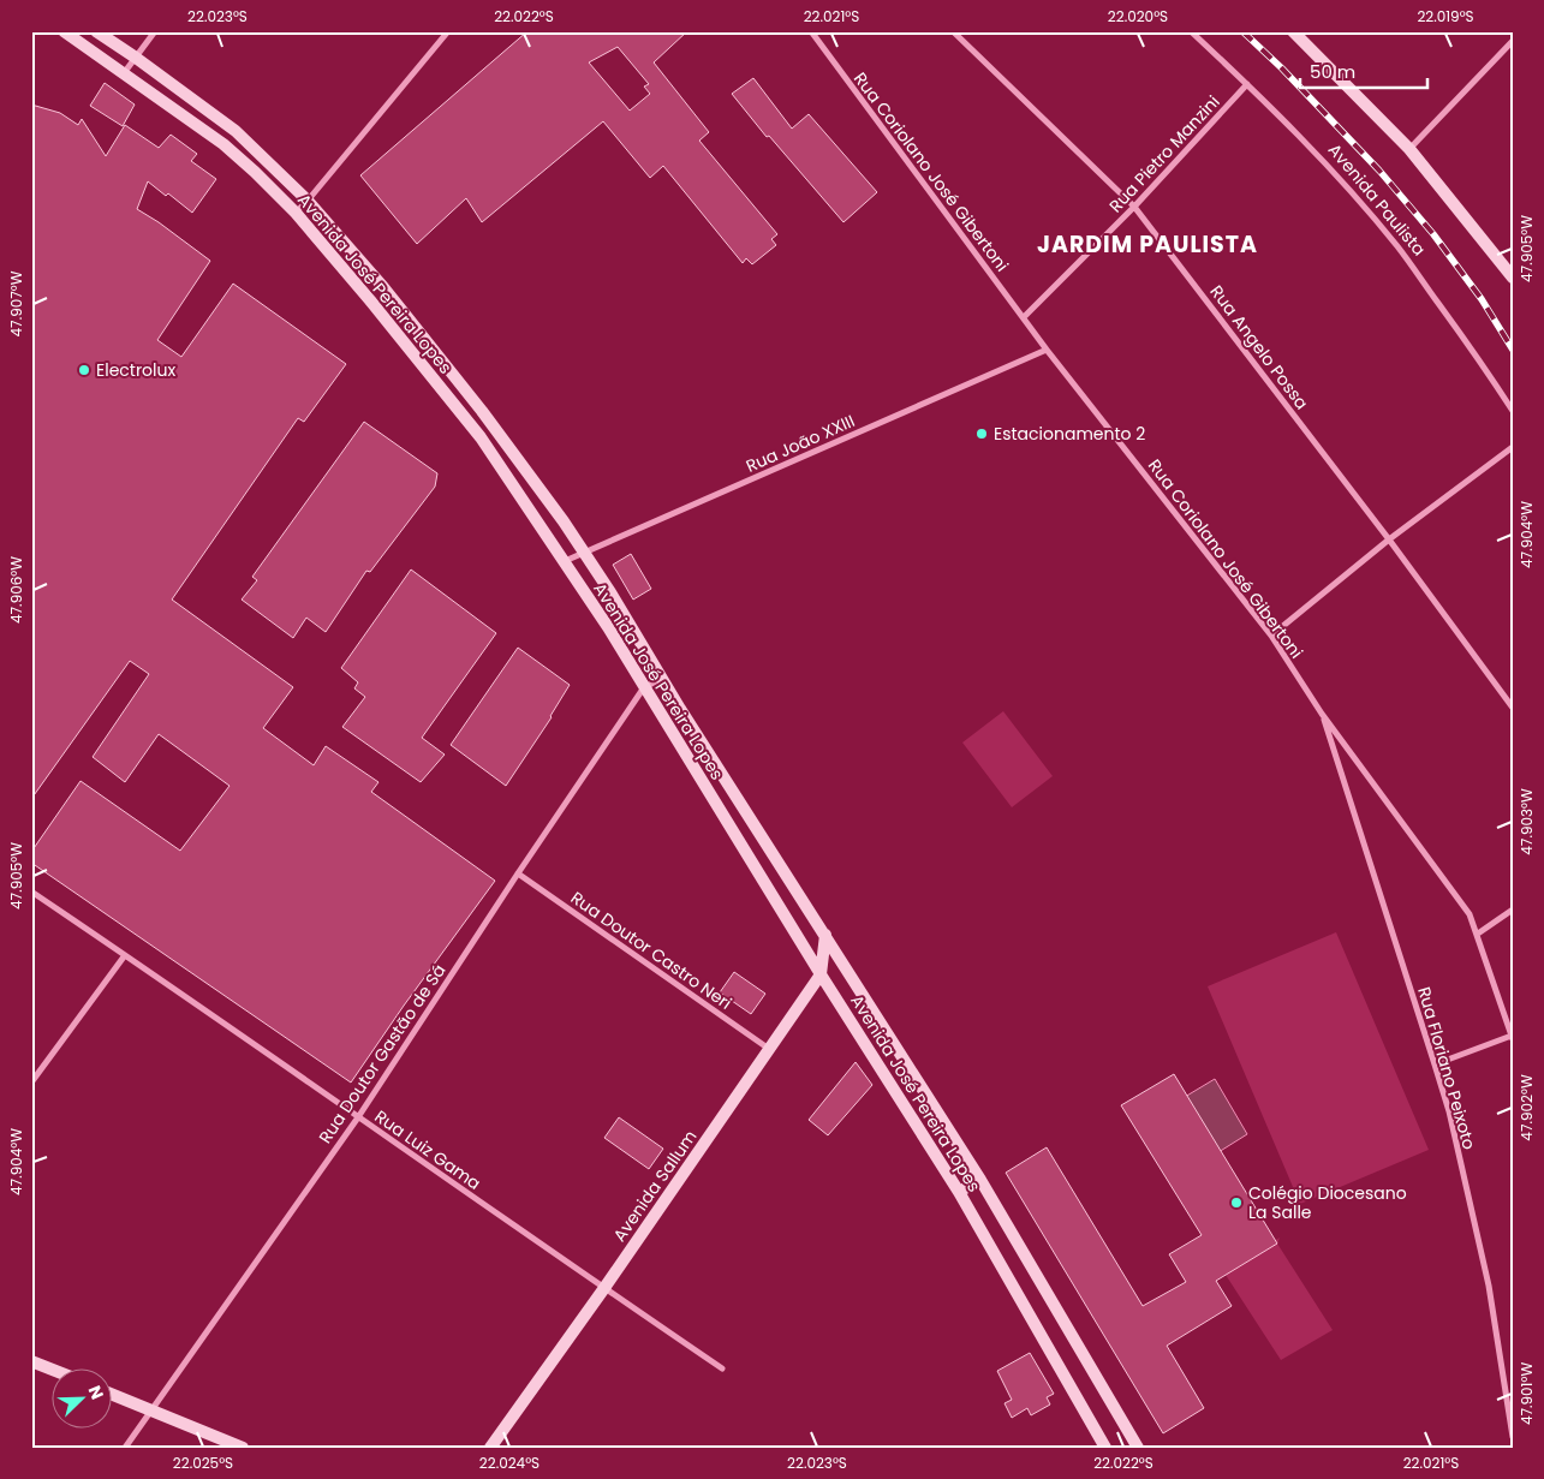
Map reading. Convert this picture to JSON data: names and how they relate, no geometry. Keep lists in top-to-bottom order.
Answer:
{
  "streets": {
    "main road": ["Avenida José Pereira Lopes", "Avenida Sallum"],
    "street": [
      "Rua Pietro Manzini",
      "Rua Coriolano José Gibertoni",
      "Avenida Paulista",
      "Rua Angelo Possa",
      "Rua João XXIII",
      "Rua Doutor Castro Neri",
      "Rua Doutor Gastão de Sá",
      "Rua Floriano Peixoto",
      "Rua Luiz Gama"
    ]
  },
  "crossings": [
    ["Rua Pietro Manzini", "Rua Coriolano José Gibertoni"],
    ["Rua Pietro Manzini", "Avenida Paulista"],
    ["Rua Pietro Manzini", "Rua Angelo Possa"],
    ["Rua Coriolano José Gibertoni", "Rua João XXIII"],
    ["Rua Coriolano José Gibertoni", "Rua Floriano Peixoto"],
    ["Avenida José Pereira Lopes", "Rua João XXIII"],
    ["Avenida José Pereira Lopes", "Rua Doutor Gastão de Sá"],
    ["Avenida José Pereira Lopes", "Avenida Sallum"],
    ["Rua Doutor Castro Neri", "Rua Doutor Gastão de Sá"],
    ["Rua Doutor Castro Neri", "Avenida Sallum"],
    ["Rua Doutor Gastão de Sá", "Rua Luiz Gama"],
    ["Rua Luiz Gama", "Avenida Sallum"]
  ],
  "districts": ["JARDIM PAULISTA"],
  "places": ["Electrolux", "Estacionamento 2", "Colégio Diocesano La Salle"],
  "scale_bar": "50 m",
  "north": "top right",
  "coordinates": [
    "22.023°S",
    "22.022°S",
    "22.021°S",
    "22.020°S",
    "22.019°S",
    "47.905°W",
    "47.907°W",
    "47.904°W",
    "47.906°W",
    "47.903°W",
    "47.902°W",
    "47.901°W",
    "22.025°S",
    "22.024°S"
  ]
}
